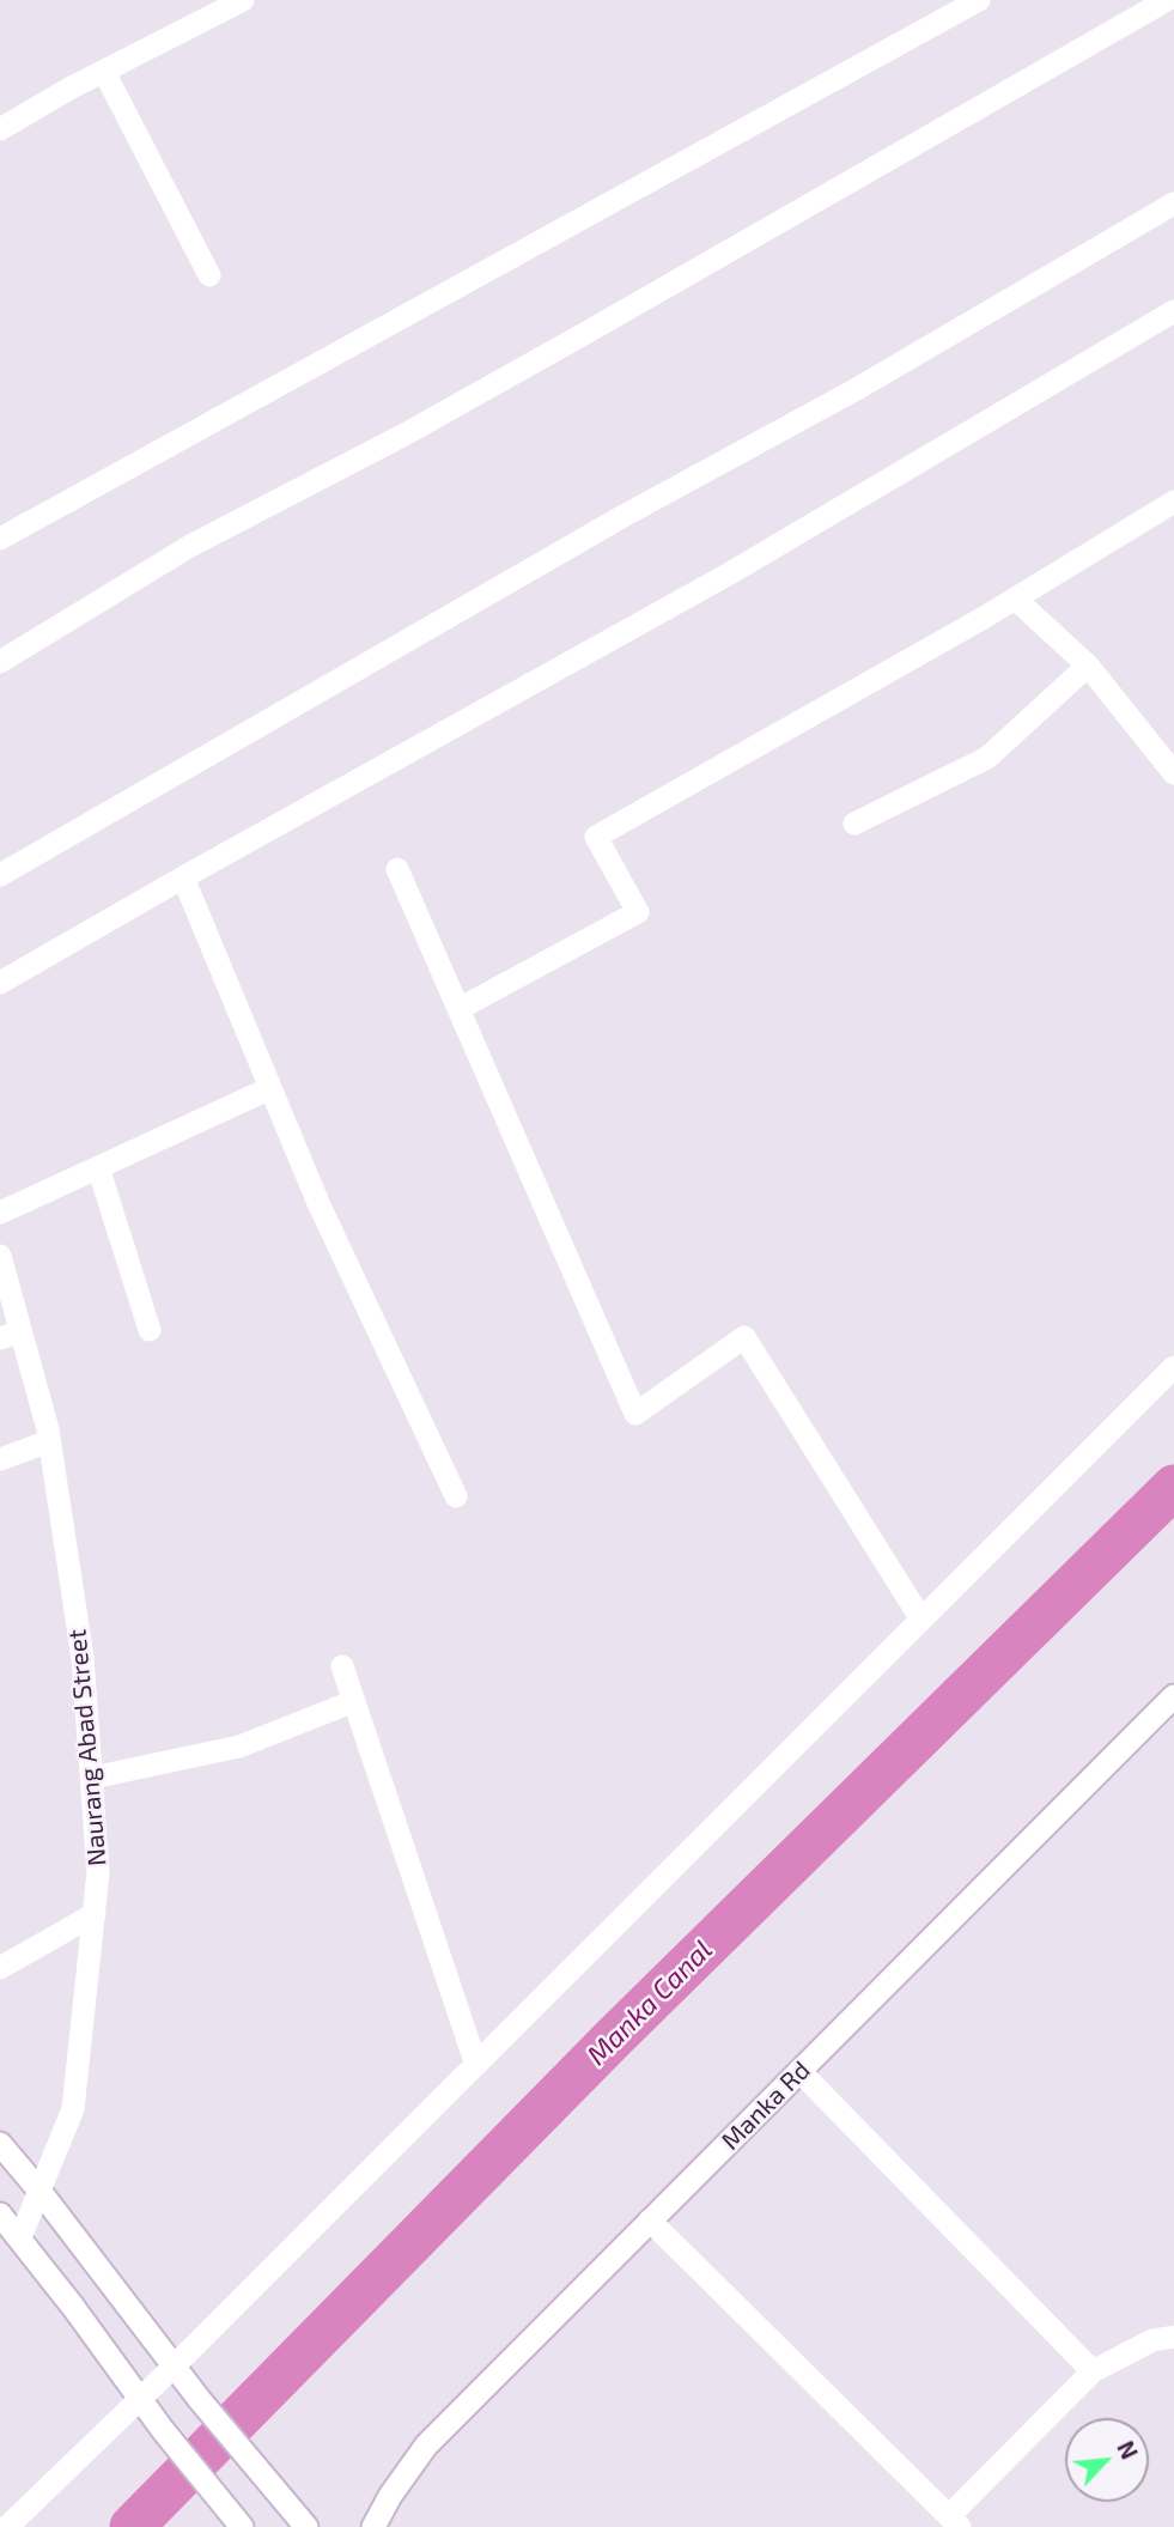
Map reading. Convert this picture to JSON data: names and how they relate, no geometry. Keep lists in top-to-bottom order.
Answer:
{
  "streets": {
    "street": ["Naurang Abad Street", "Manka Rd"]
  },
  "water": ["Manka Canal"],
  "north": "top right"
}
